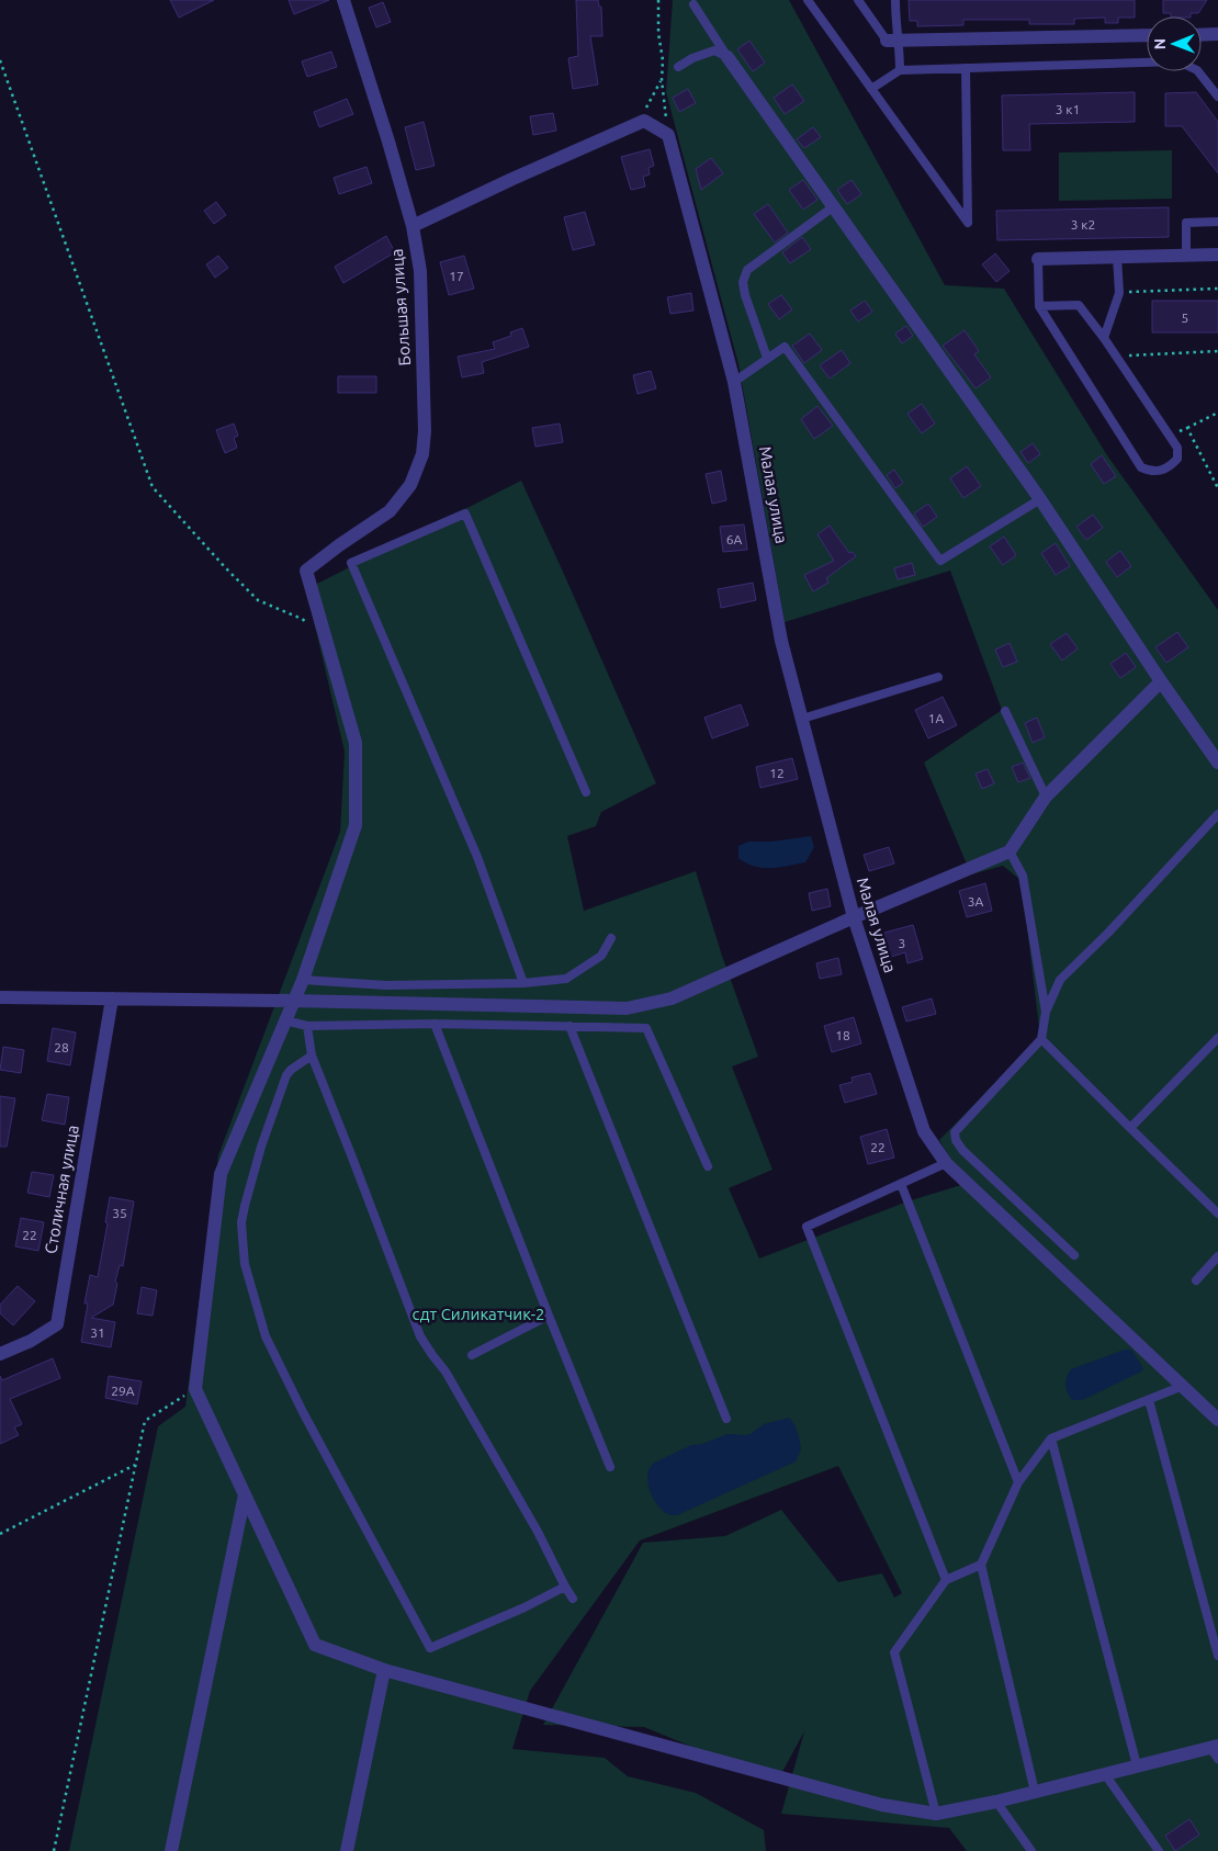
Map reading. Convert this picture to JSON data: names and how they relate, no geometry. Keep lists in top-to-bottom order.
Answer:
{
  "streets": {
    "street": ["Большая улица", "Малая улица", "Столичная улица"]
  },
  "parks": ["сдт Силикатчик-2"],
  "house_numbers": [
    "3 к1",
    "3 к2",
    "17",
    "5",
    "6А",
    "1А",
    "12",
    "3А",
    "3",
    "18",
    "28",
    "22",
    "35",
    "22",
    "31",
    "29А"
  ],
  "north": "left"
}
